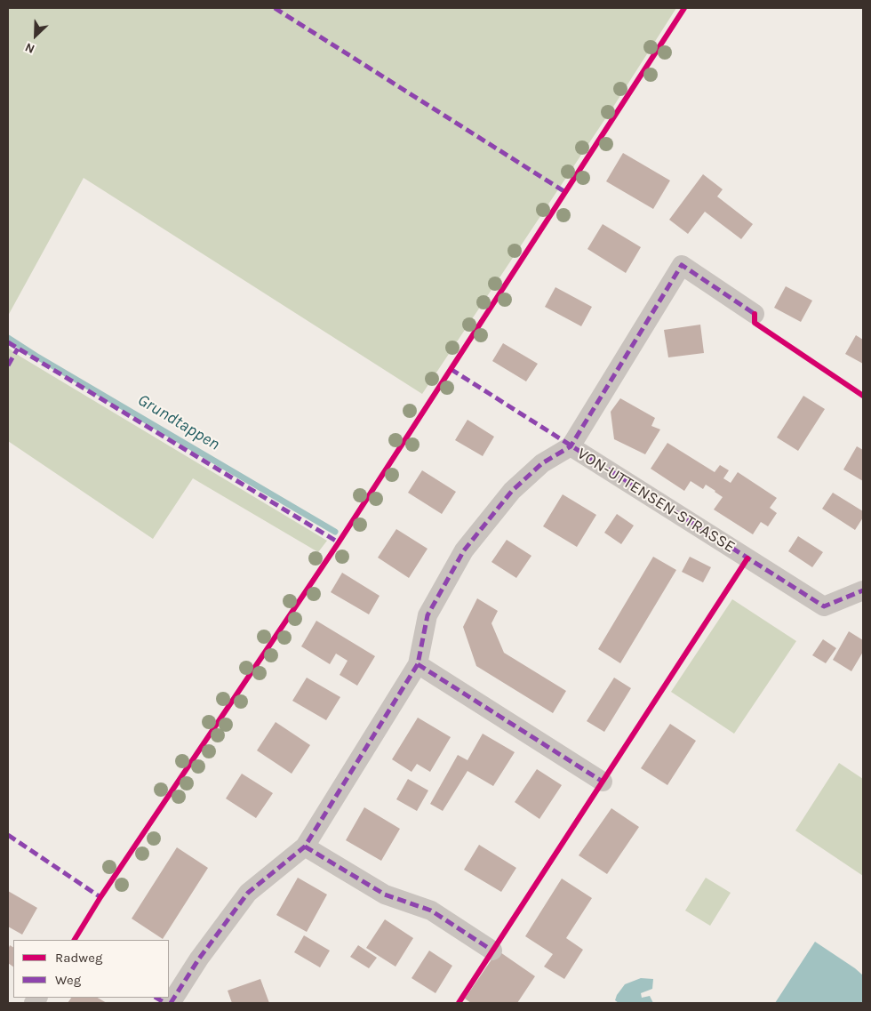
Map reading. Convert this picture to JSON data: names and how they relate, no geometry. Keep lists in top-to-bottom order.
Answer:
{
  "streets": {
    "street": ["VON-UTTENSEN-STRASSE"]
  },
  "water": ["Grundtappen"],
  "legend": ["Radweg", "Weg"],
  "north": "bottom left"
}
